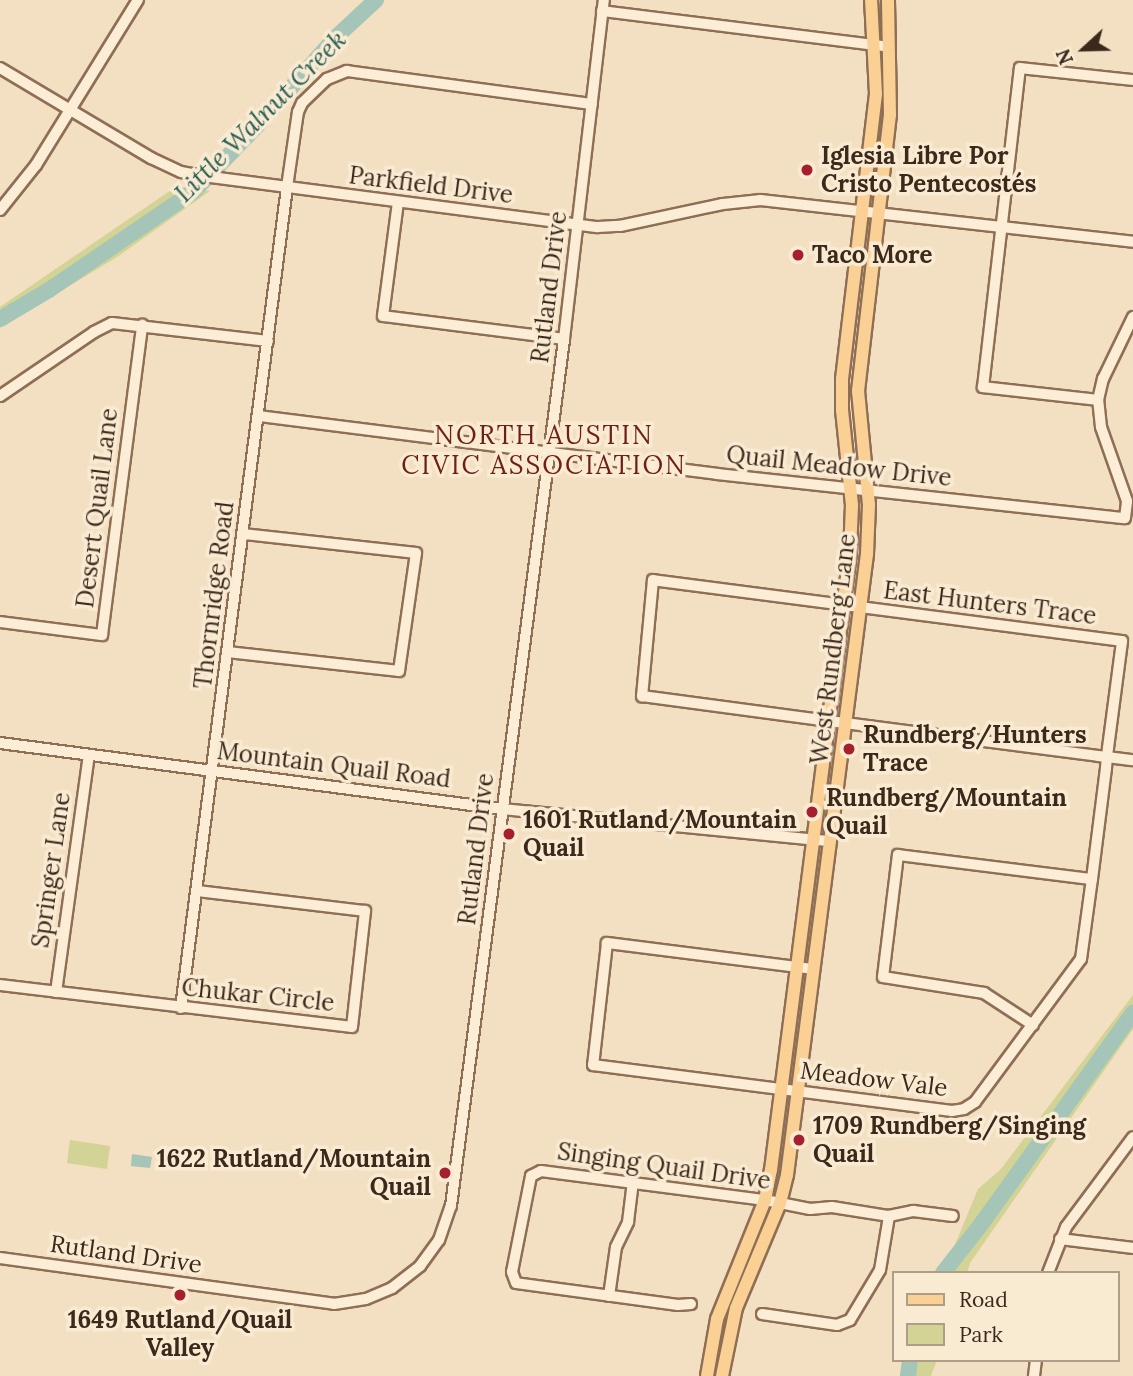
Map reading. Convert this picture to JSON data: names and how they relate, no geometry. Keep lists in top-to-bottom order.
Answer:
{
  "streets": {
    "main road": ["West Rundberg Lane"],
    "street": [
      "Parkfield Drive",
      "Rutland Drive",
      "Quail Meadow Drive",
      "Desert Quail Lane",
      "Thornridge Road",
      "East Hunters Trace",
      "Mountain Quail Road",
      "Springer Lane",
      "Chukar Circle",
      "Meadow Vale",
      "Singing Quail Drive"
    ]
  },
  "crossings": [
    ["Parkfield Drive", "Rutland Drive"],
    ["Parkfield Drive", "Thornridge Road"],
    ["Parkfield Drive", "West Rundberg Lane"],
    ["Rutland Drive", "Quail Meadow Drive"],
    ["Rutland Drive", "Thornridge Road"],
    ["Rutland Drive", "Mountain Quail Road"],
    ["Quail Meadow Drive", "Thornridge Road"],
    ["Quail Meadow Drive", "West Rundberg Lane"],
    ["Thornridge Road", "Mountain Quail Road"],
    ["Thornridge Road", "Chukar Circle"],
    ["East Hunters Trace", "West Rundberg Lane"],
    ["East Hunters Trace", "Meadow Vale"],
    ["West Rundberg Lane", "Mountain Quail Road"],
    ["West Rundberg Lane", "Meadow Vale"],
    ["West Rundberg Lane", "Singing Quail Drive"],
    ["Mountain Quail Road", "Springer Lane"],
    ["Springer Lane", "Chukar Circle"]
  ],
  "districts": ["NORTH AUSTIN CIVIC ASSOCIATION"],
  "water": ["Little Walnut Creek"],
  "places": [
    "Iglesia Libre Por Cristo Pentecostés",
    "Taco More",
    "Rundberg/Hunters Trace",
    "Rundberg/Mountain Quail",
    "1601 Rutland/Mountain Quail",
    "1709 Rundberg/Singing Quail",
    "1622 Rutland/Mountain Quail",
    "1649 Rutland/Quail Valley"
  ],
  "legend": ["Road", "Park"],
  "north": "left"
}
